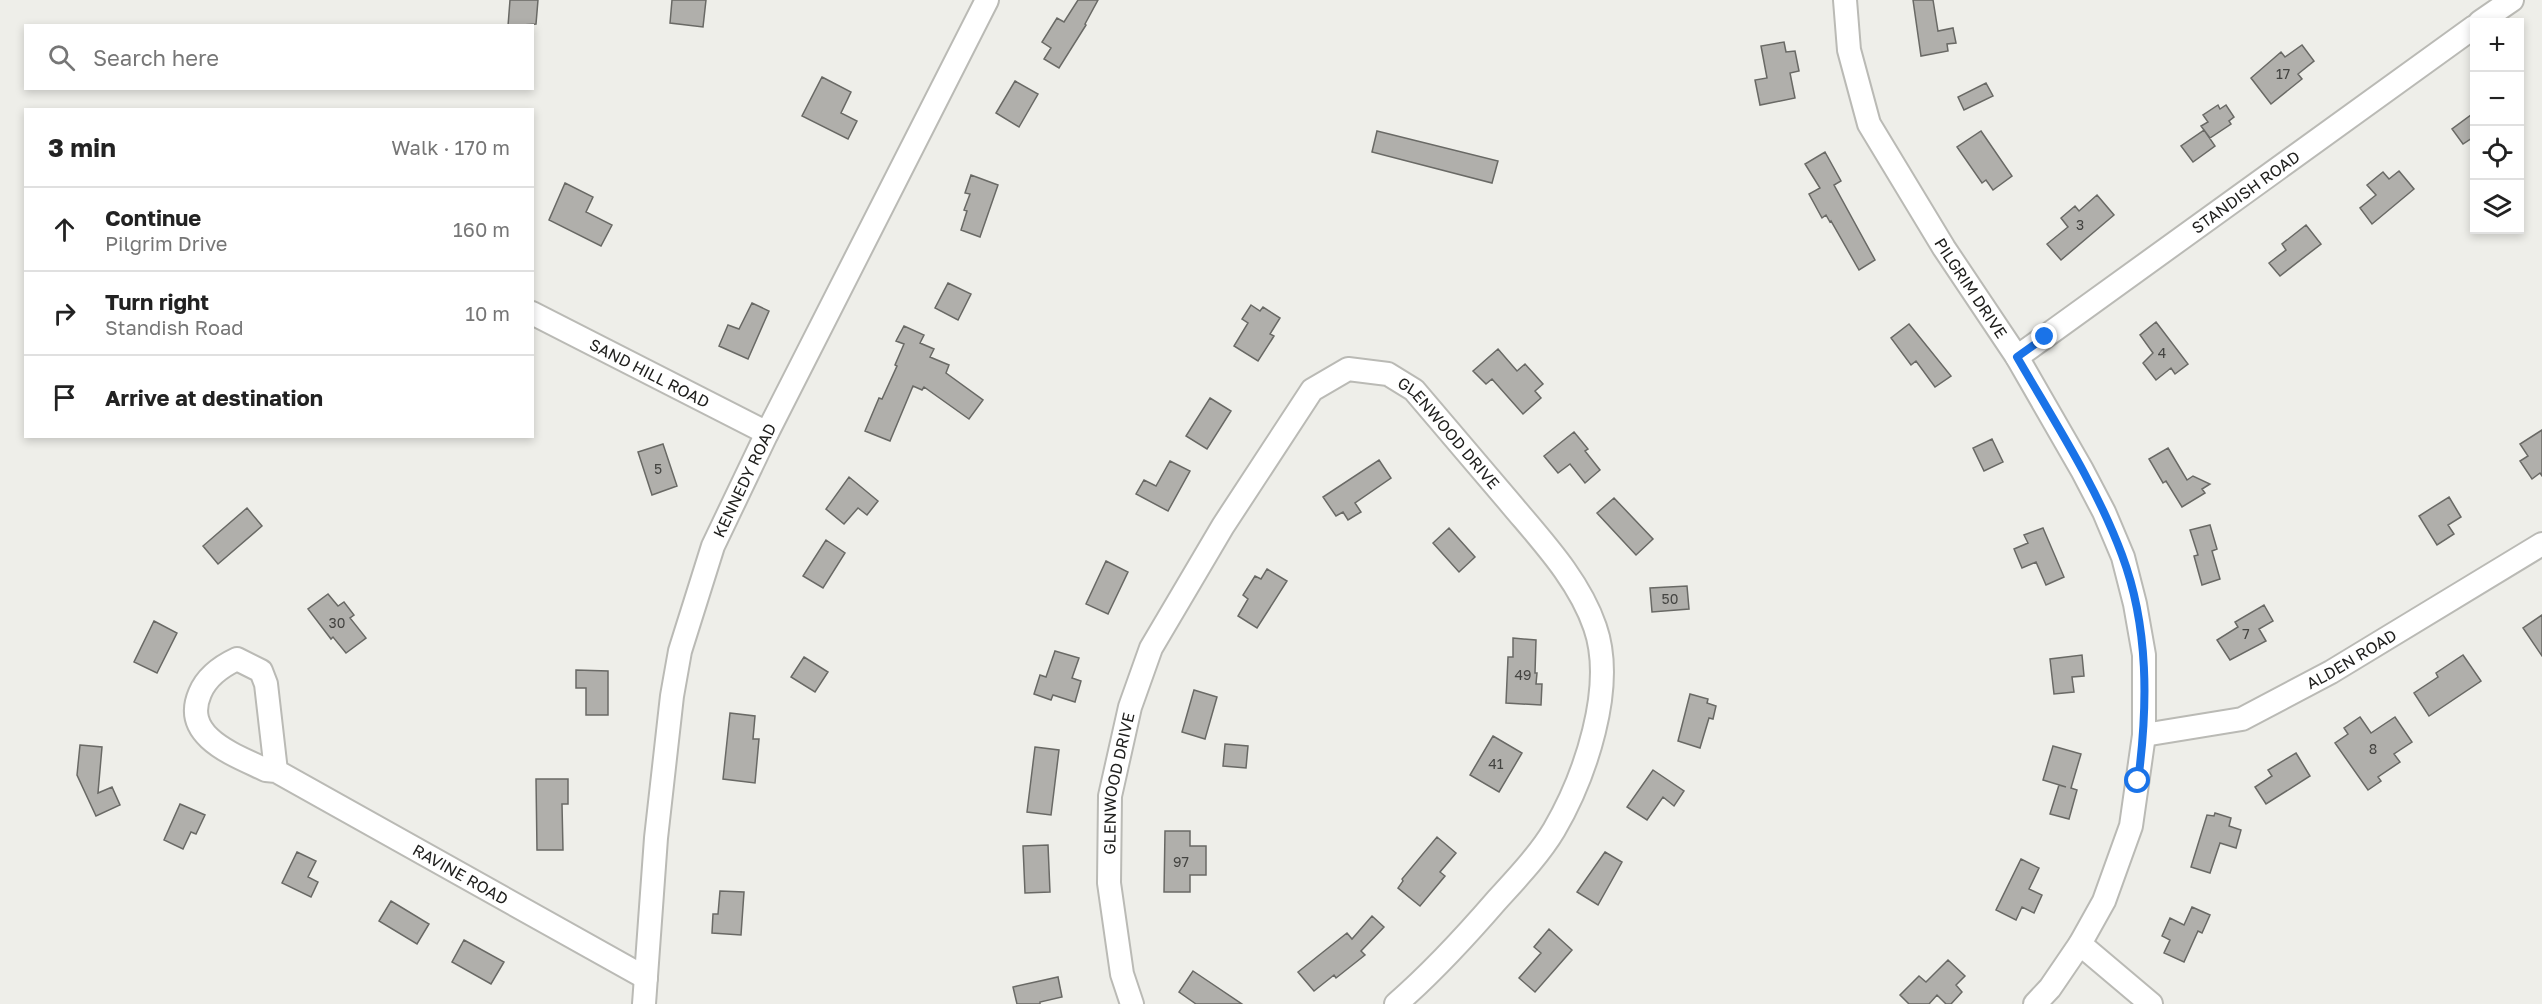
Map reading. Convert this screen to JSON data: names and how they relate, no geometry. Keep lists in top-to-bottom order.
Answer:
{
  "streets": {
    "street": [
      "STANDISH ROAD",
      "PILGRIM DRIVE",
      "SAND HILL ROAD",
      "GLENWOOD DRIVE",
      "KENNEDY ROAD",
      "ALDEN ROAD",
      "RAVINE ROAD"
    ]
  },
  "crossings": [
    ["STANDISH ROAD", "PILGRIM DRIVE"],
    ["PILGRIM DRIVE", "ALDEN ROAD"],
    ["SAND HILL ROAD", "KENNEDY ROAD"],
    ["KENNEDY ROAD", "RAVINE ROAD"]
  ],
  "house_numbers": [
    "17",
    "3",
    "4",
    "5",
    "50",
    "30",
    "7",
    "49",
    "8",
    "41",
    "97"
  ],
  "page": {
    "map_buttons": ["+", "−"],
    "search": "Search here",
    "heading": ["3 min", "Walk · 170 m"],
    "list": [
      ["Continue", "Pilgrim Drive", "160 m"],
      ["Turn right", "Standish Road", "10 m"],
      "Arrive at destination"
    ]
  }
}
